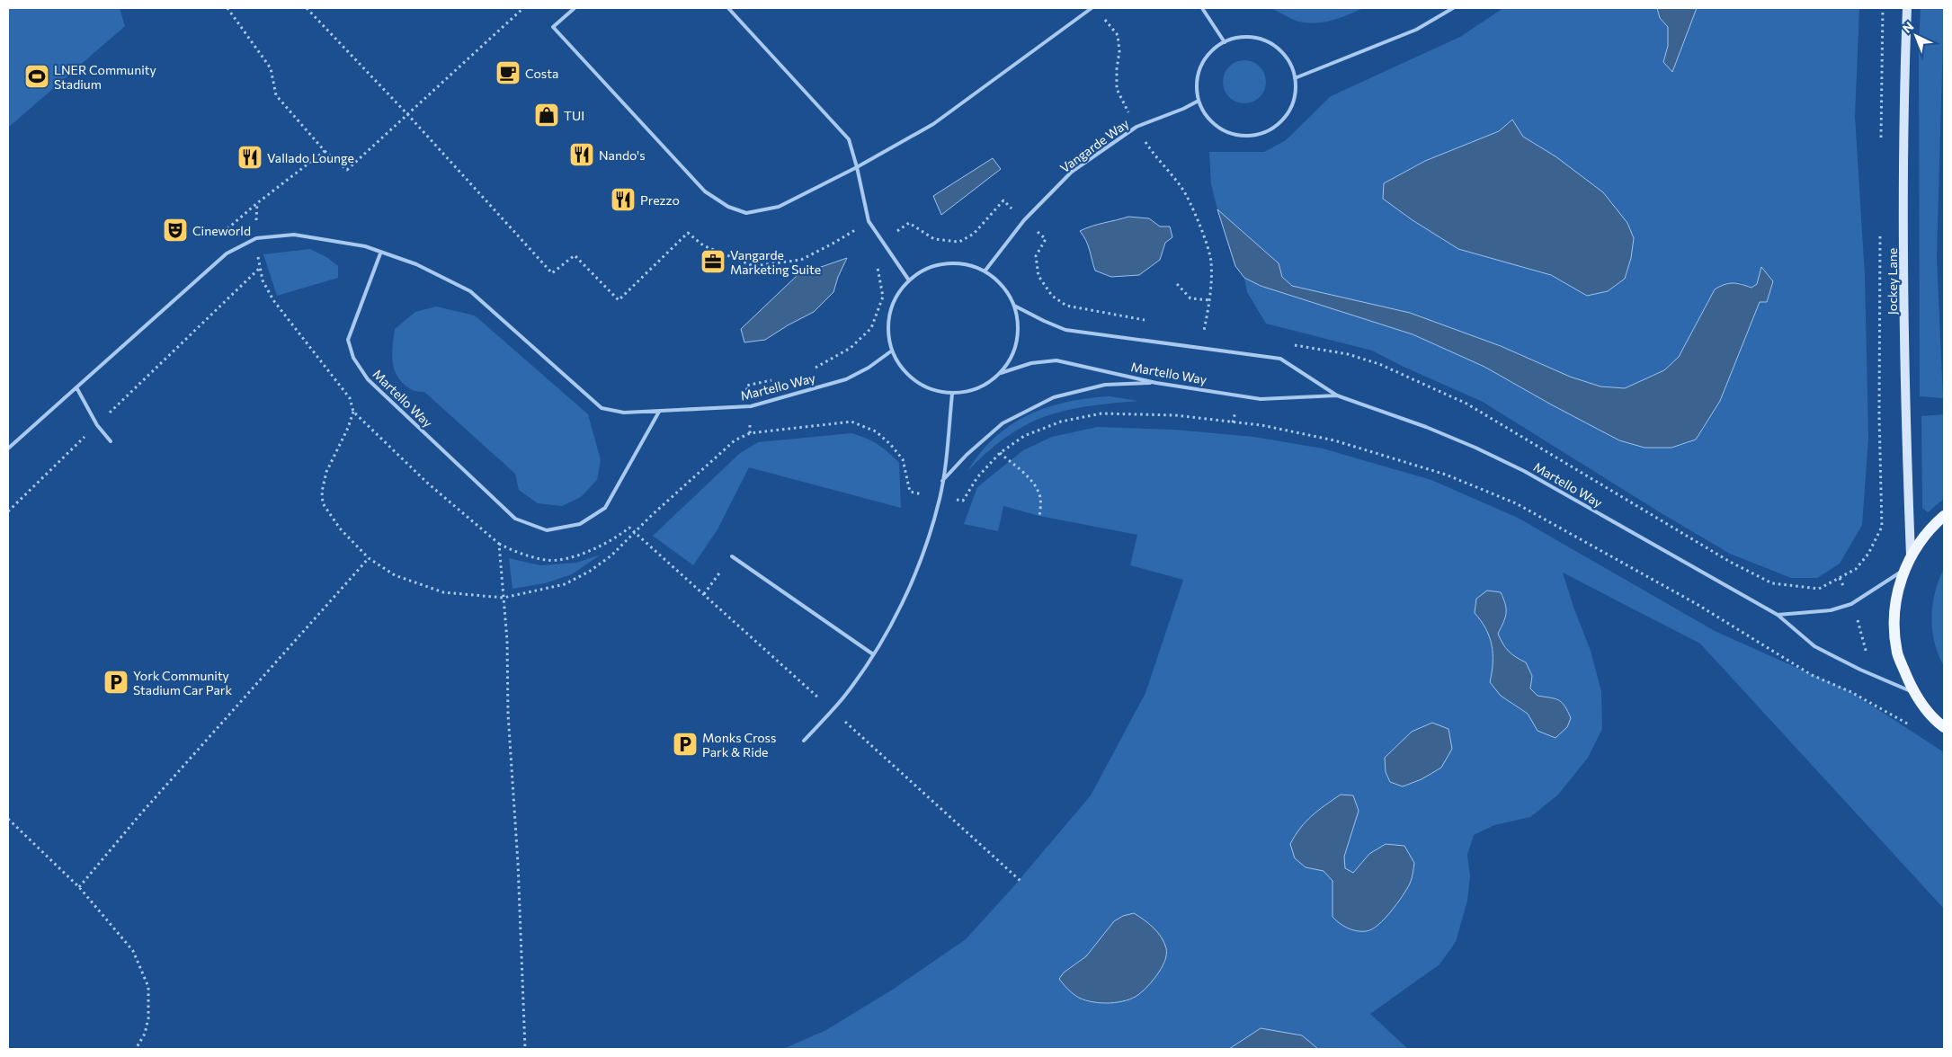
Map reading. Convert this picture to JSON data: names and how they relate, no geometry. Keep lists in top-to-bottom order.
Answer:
{
  "streets": {
    "street": ["Jockey Lane"],
    "lane": ["Vangarde Way", "Martello Way"]
  },
  "crossings": [
    ["Vangarde Way", "Martello Way"]
  ],
  "places": {
    "cafe": ["Costa"],
    "sports": ["LNER Community Stadium"],
    "shop": ["TUI"],
    "restaurant": ["Nando's", "Vallado Lounge", "Prezzo"],
    "theatre": ["Cineworld"],
    "office": ["Vangarde Marketing Suite"],
    "parking": ["York Community Stadium Car Park", "Monks Cross Park & Ride"]
  },
  "north": "top left"
}
